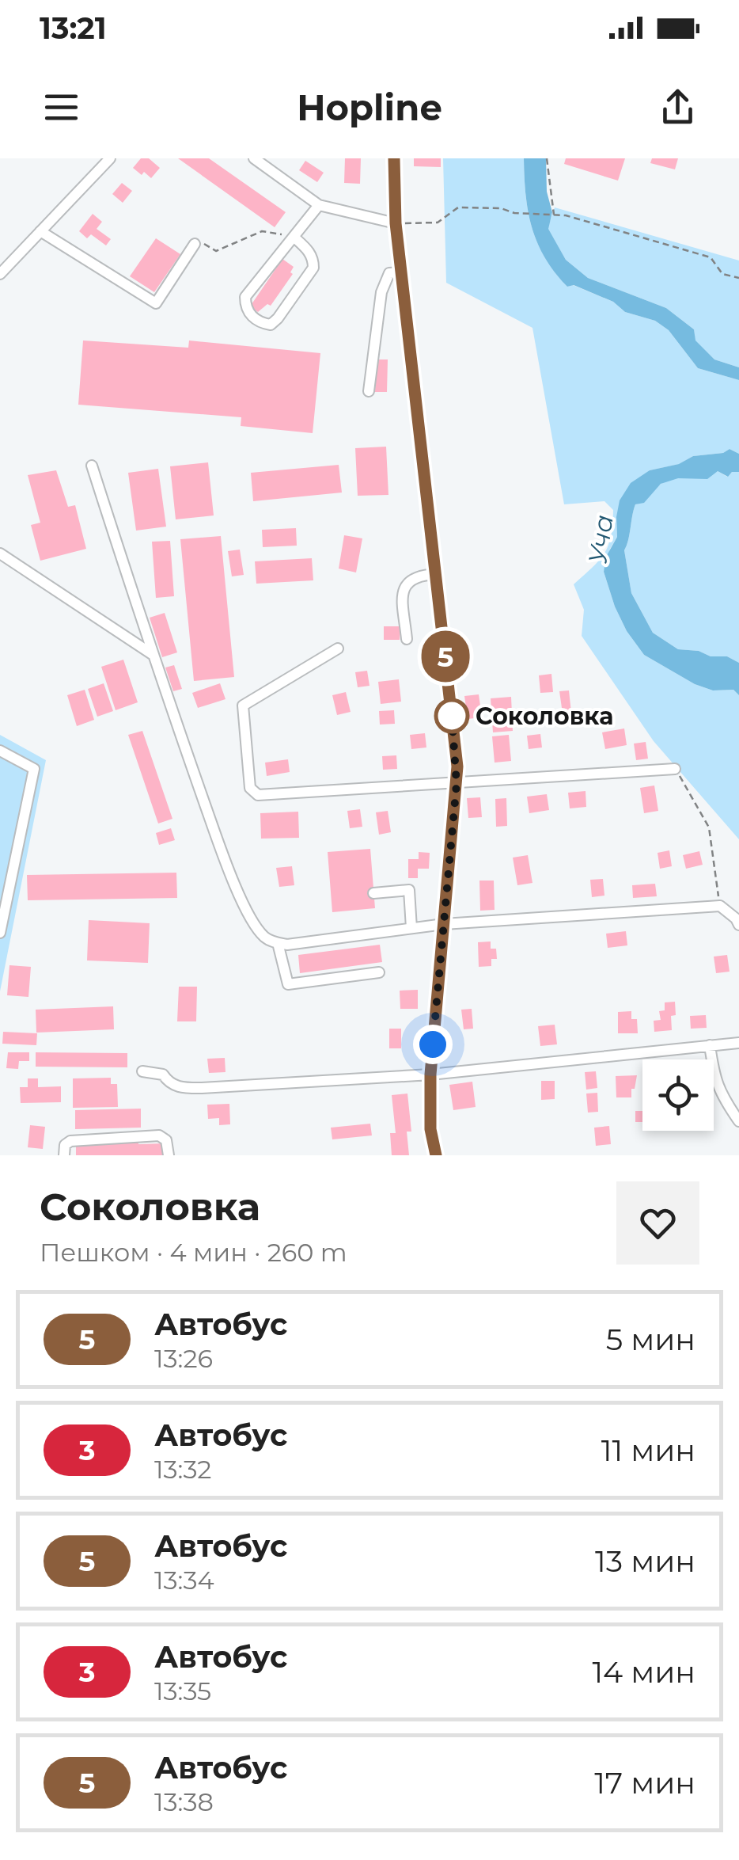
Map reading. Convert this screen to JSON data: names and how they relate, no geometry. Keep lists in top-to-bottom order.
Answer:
{
  "water": ["Уча"],
  "places": ["Соколовка"],
  "lines": ["bus line 5"],
  "page": {
    "status": "13:21",
    "header": "Hopline",
    "on_map": "5",
    "heading": ["Соколовка", "Пешком · 4 мин · 260 m"],
    "list": [
      {
        "mark": "5",
        "name": "Автобус",
        "note": "13:26",
        "value": "5 мин"
      },
      {
        "mark": "3",
        "name": "Автобус",
        "note": "13:32",
        "value": "11 мин"
      },
      {
        "mark": "5",
        "name": "Автобус",
        "note": "13:34",
        "value": "13 мин"
      },
      {
        "mark": "3",
        "name": "Автобус",
        "note": "13:35",
        "value": "14 мин"
      },
      {
        "mark": "5",
        "name": "Автобус",
        "note": "13:38",
        "value": "17 мин"
      }
    ]
  }
}
